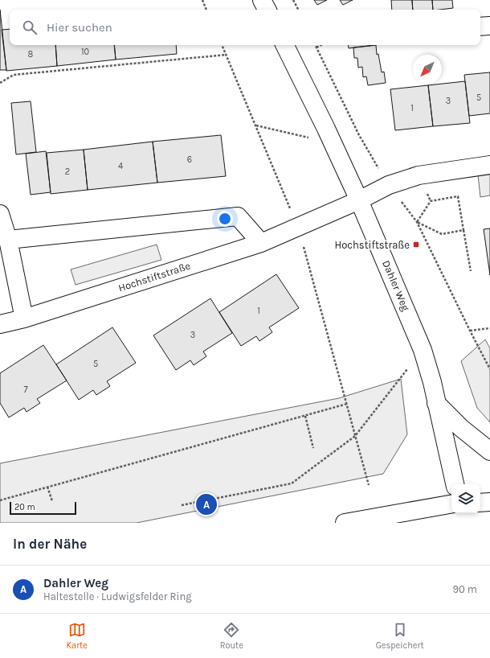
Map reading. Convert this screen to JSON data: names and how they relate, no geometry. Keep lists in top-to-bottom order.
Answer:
{
  "streets": {
    "street": ["Hochstiftstraße", "Dahler Weg"]
  },
  "crossings": [
    ["Hochstiftstraße", "Dahler Weg"]
  ],
  "places": {
    "transit": ["Hochstiftstraße"]
  },
  "house_numbers": [
    "10",
    "8",
    "5",
    "3",
    "1",
    "6",
    "4",
    "2",
    "1",
    "3",
    "5",
    "7"
  ],
  "scale_bar": "20 m",
  "north": "bottom left",
  "page": {
    "search": "Hier suchen",
    "pins": "A",
    "scale": "20 m",
    "heading": "In der Nähe",
    "list": [
      {
        "mark": "A",
        "name": "Dahler Weg",
        "note": "Haltestelle · Ludwigsfelder Ring",
        "value": "90 m"
      }
    ],
    "nav": ["Karte", "Route", "Gespeichert"]
  }
}
